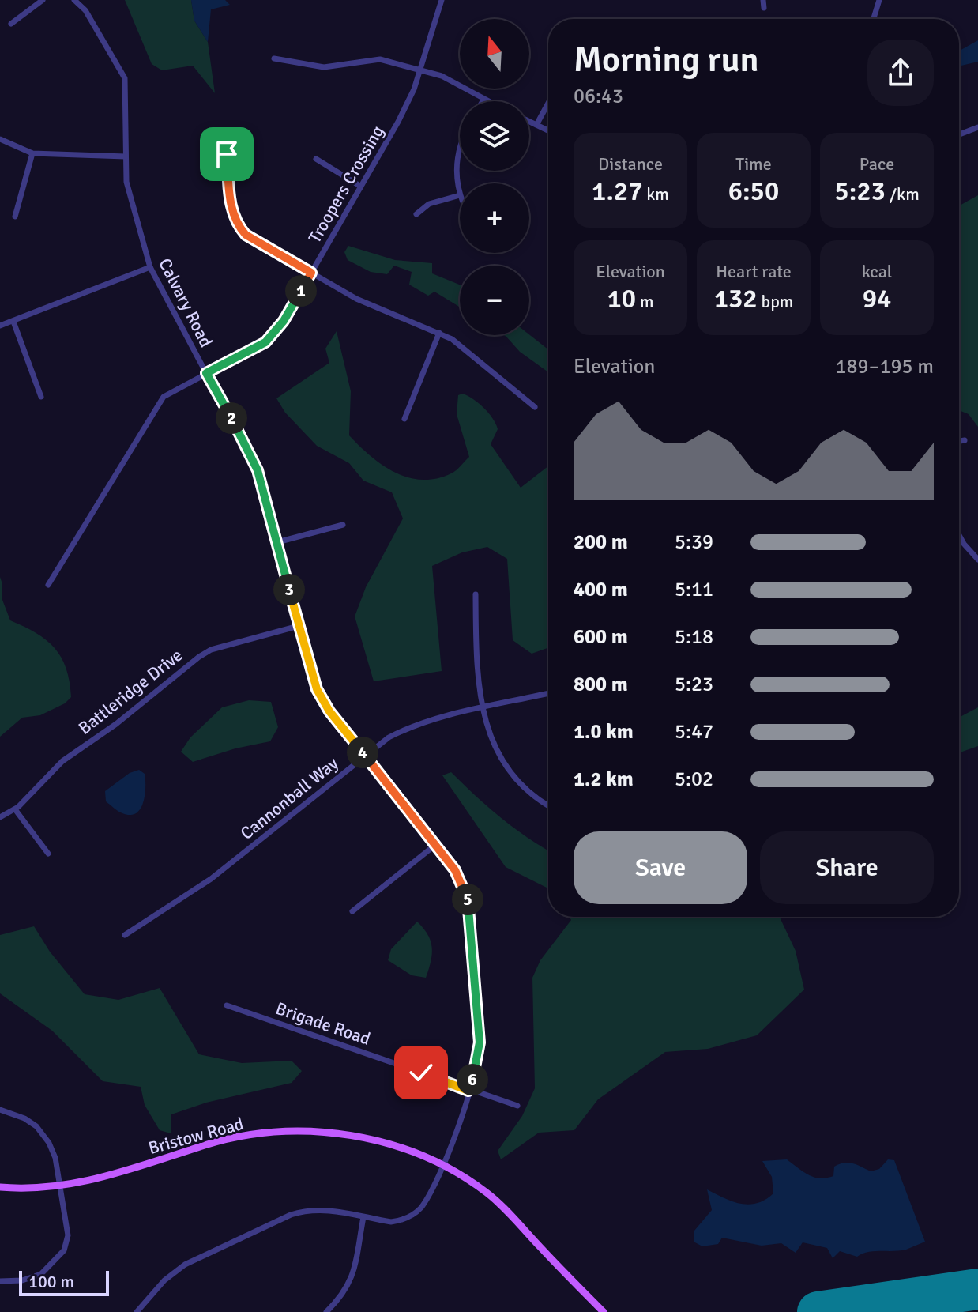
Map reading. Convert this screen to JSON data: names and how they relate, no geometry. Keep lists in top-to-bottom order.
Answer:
{
  "streets": {
    "main road": ["Bristow Road"],
    "street": [
      "Troopers Crossing",
      "Calvary Road",
      "Battleridge Drive",
      "Cannonball Way",
      "Brigade Road"
    ]
  },
  "crossings": [
    ["Troopers Crossing", "Calvary Road"],
    ["Calvary Road", "Battleridge Drive"],
    ["Calvary Road", "Cannonball Way"],
    ["Calvary Road", "Brigade Road"],
    ["Calvary Road", "Bristow Road"]
  ],
  "scale_bar": "100 m",
  "north": "top",
  "page": {
    "map_buttons": ["+", "−"],
    "heading": ["Morning run", "06:43"],
    "stats": [
      ["Distance", "1.27 km"],
      ["Time", "6:50"],
      ["Pace", "5:23 /km"],
      ["Elevation", "10 m"],
      ["Heart rate", "132 bpm"],
      ["kcal", "94"]
    ],
    "pins": [
      "1",
      "2",
      "3",
      "4",
      "5",
      "6"
    ],
    "chart": ["Elevation", "189–195 m"],
    "list": [
      {
        "name": "200 m",
        "note": "5:39"
      },
      {
        "name": "400 m",
        "note": "5:11"
      },
      {
        "name": "600 m",
        "note": "5:18"
      },
      {
        "name": "800 m",
        "note": "5:23"
      },
      {
        "name": "1.0 km",
        "note": "5:47"
      },
      {
        "name": "1.2 km",
        "note": "5:02"
      }
    ],
    "buttons": ["Save", "Share"],
    "scale": "100 m"
  }
}
